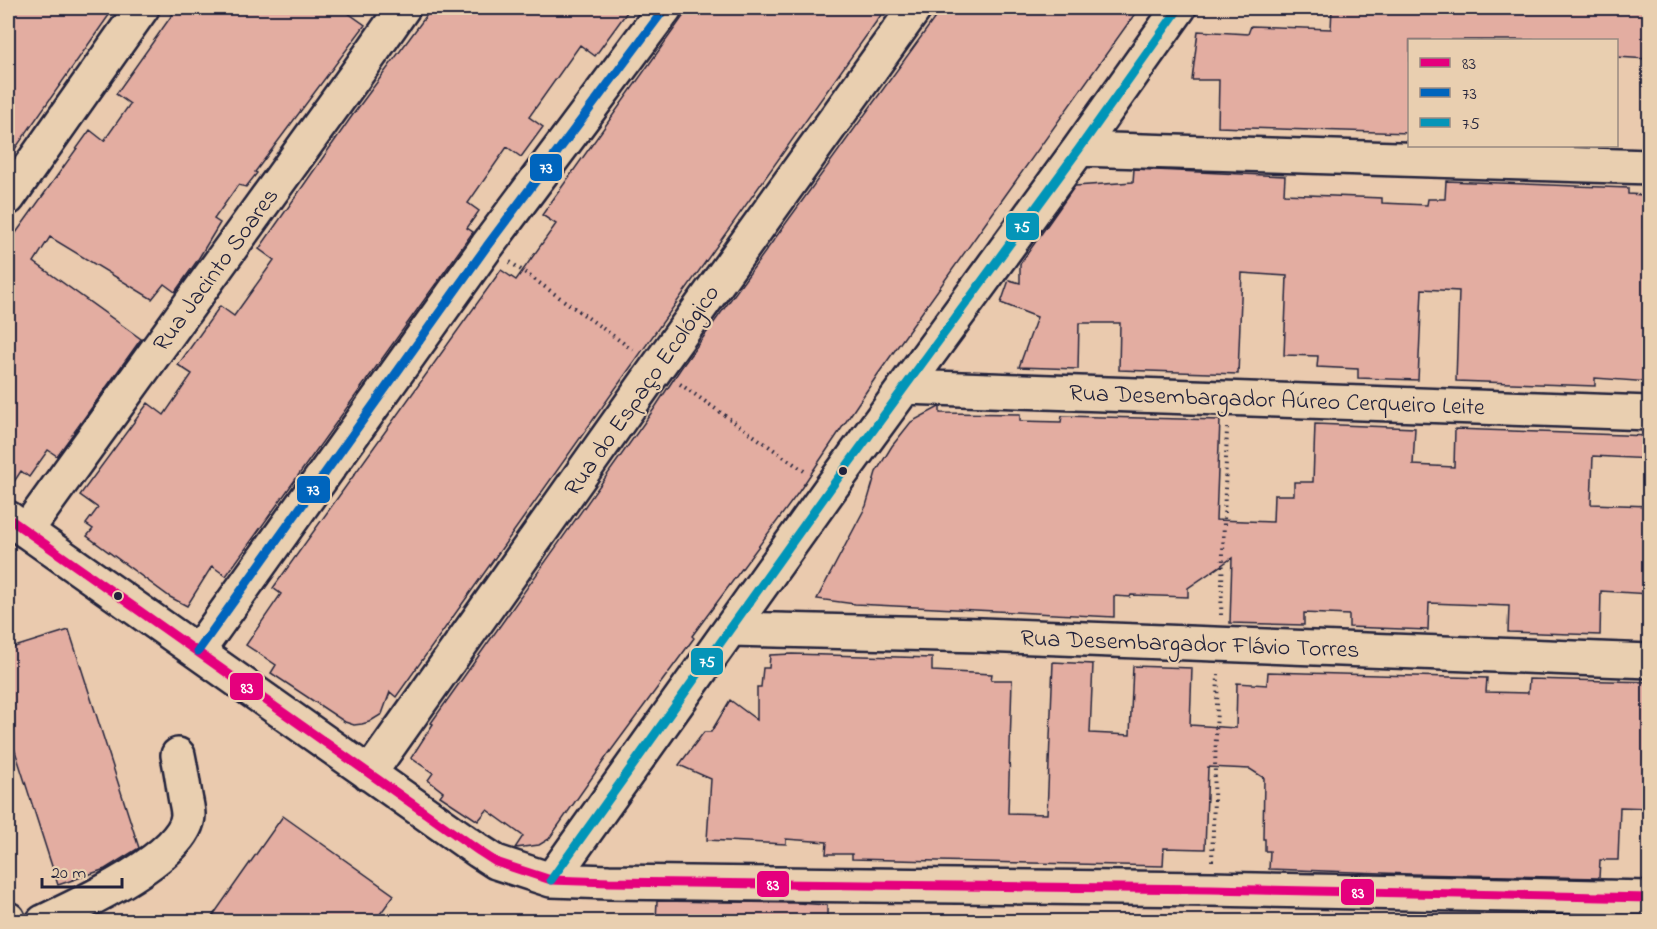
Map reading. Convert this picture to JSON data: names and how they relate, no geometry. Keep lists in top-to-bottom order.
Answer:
{
  "streets": {
    "street": [
      "Rua Jacinto Soares",
      "Rua do Espaço Ecológico",
      "Rua Desembargador Aúreo Cerqueiro Leite",
      "Rua Desembargador Flávio Torres"
    ]
  },
  "lines": ["transit line 73", "transit line 75", "transit line 83"],
  "legend": ["83", "73", "75"],
  "scale_bar": "20 m"
}
